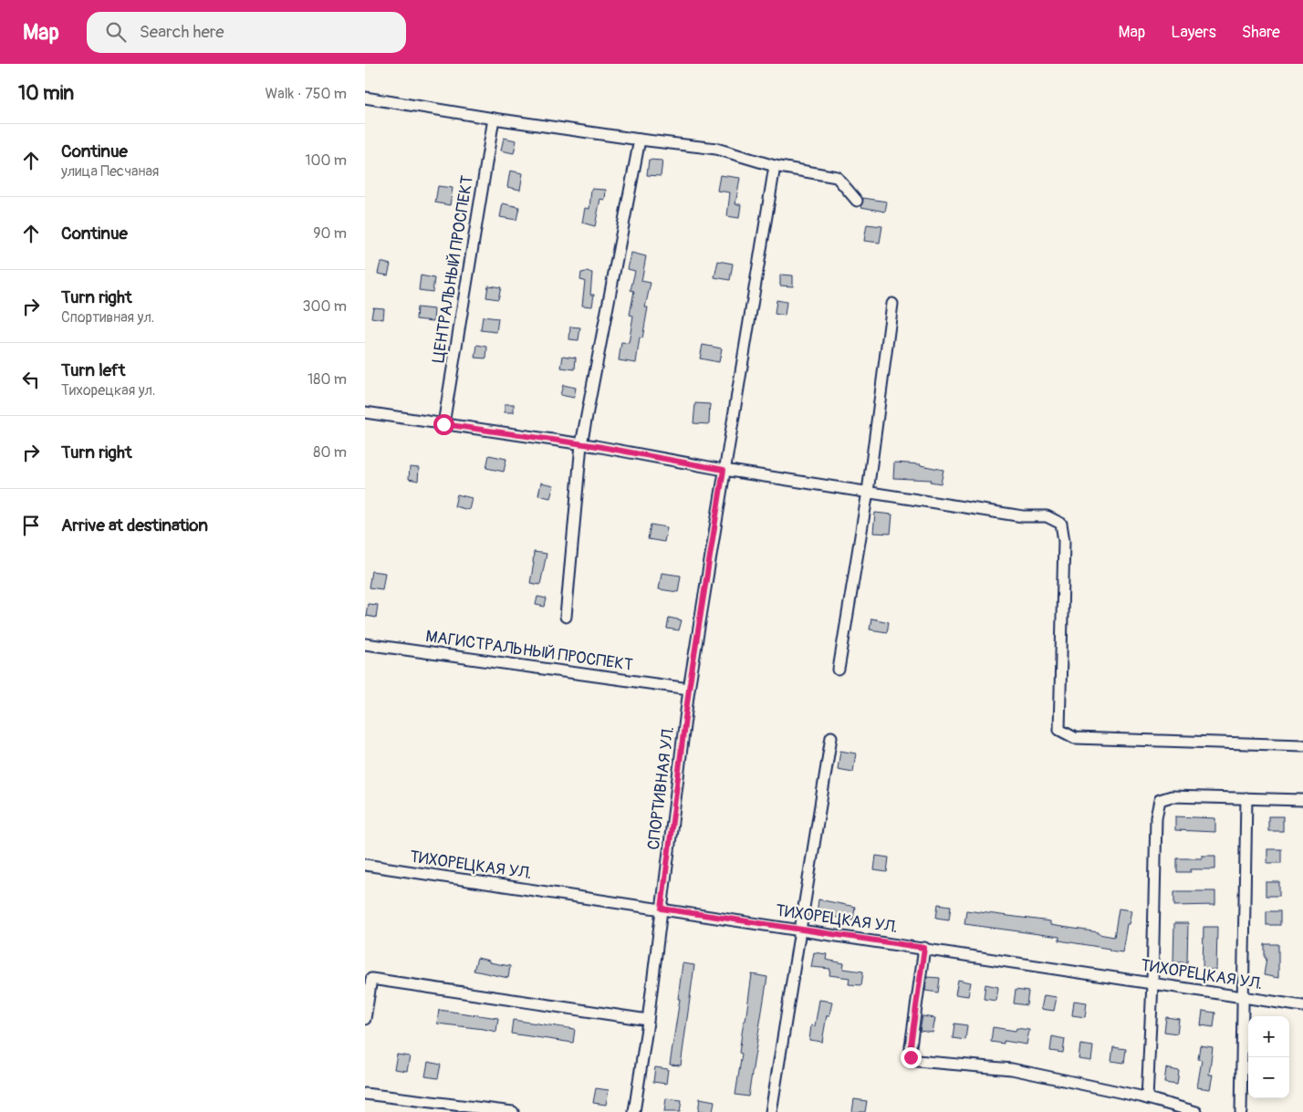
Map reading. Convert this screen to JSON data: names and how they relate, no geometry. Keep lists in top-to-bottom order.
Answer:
{
  "streets": {
    "street": [
      "ЦЕНТРАЛЬНЫЙ ПРОСПЕКТ",
      "МАГИСТРАЛЬНЫЙ ПРОСПЕКТ",
      "СПОРТИВНАЯ УЛ.",
      "ТИХОРЕЦКАЯ УЛ."
    ]
  },
  "crossings": [
    ["МАГИСТРАЛЬНЫЙ ПРОСПЕКТ", "СПОРТИВНАЯ УЛ."],
    ["СПОРТИВНАЯ УЛ.", "ТИХОРЕЦКАЯ УЛ."]
  ],
  "page": {
    "header": "Map",
    "search": "Search here",
    "nav": ["Map", "Layers", "Share"],
    "heading": ["10 min", "Walk · 750 m"],
    "list": [
      ["Continue", "улица Песчаная", "100 m"],
      ["Continue", "90 m"],
      ["Turn right", "Спортивная ул.", "300 m"],
      ["Turn left", "Тихорецкая ул.", "180 m"],
      ["Turn right", "80 m"],
      "Arrive at destination"
    ],
    "map_buttons": ["+", "−"]
  }
}
